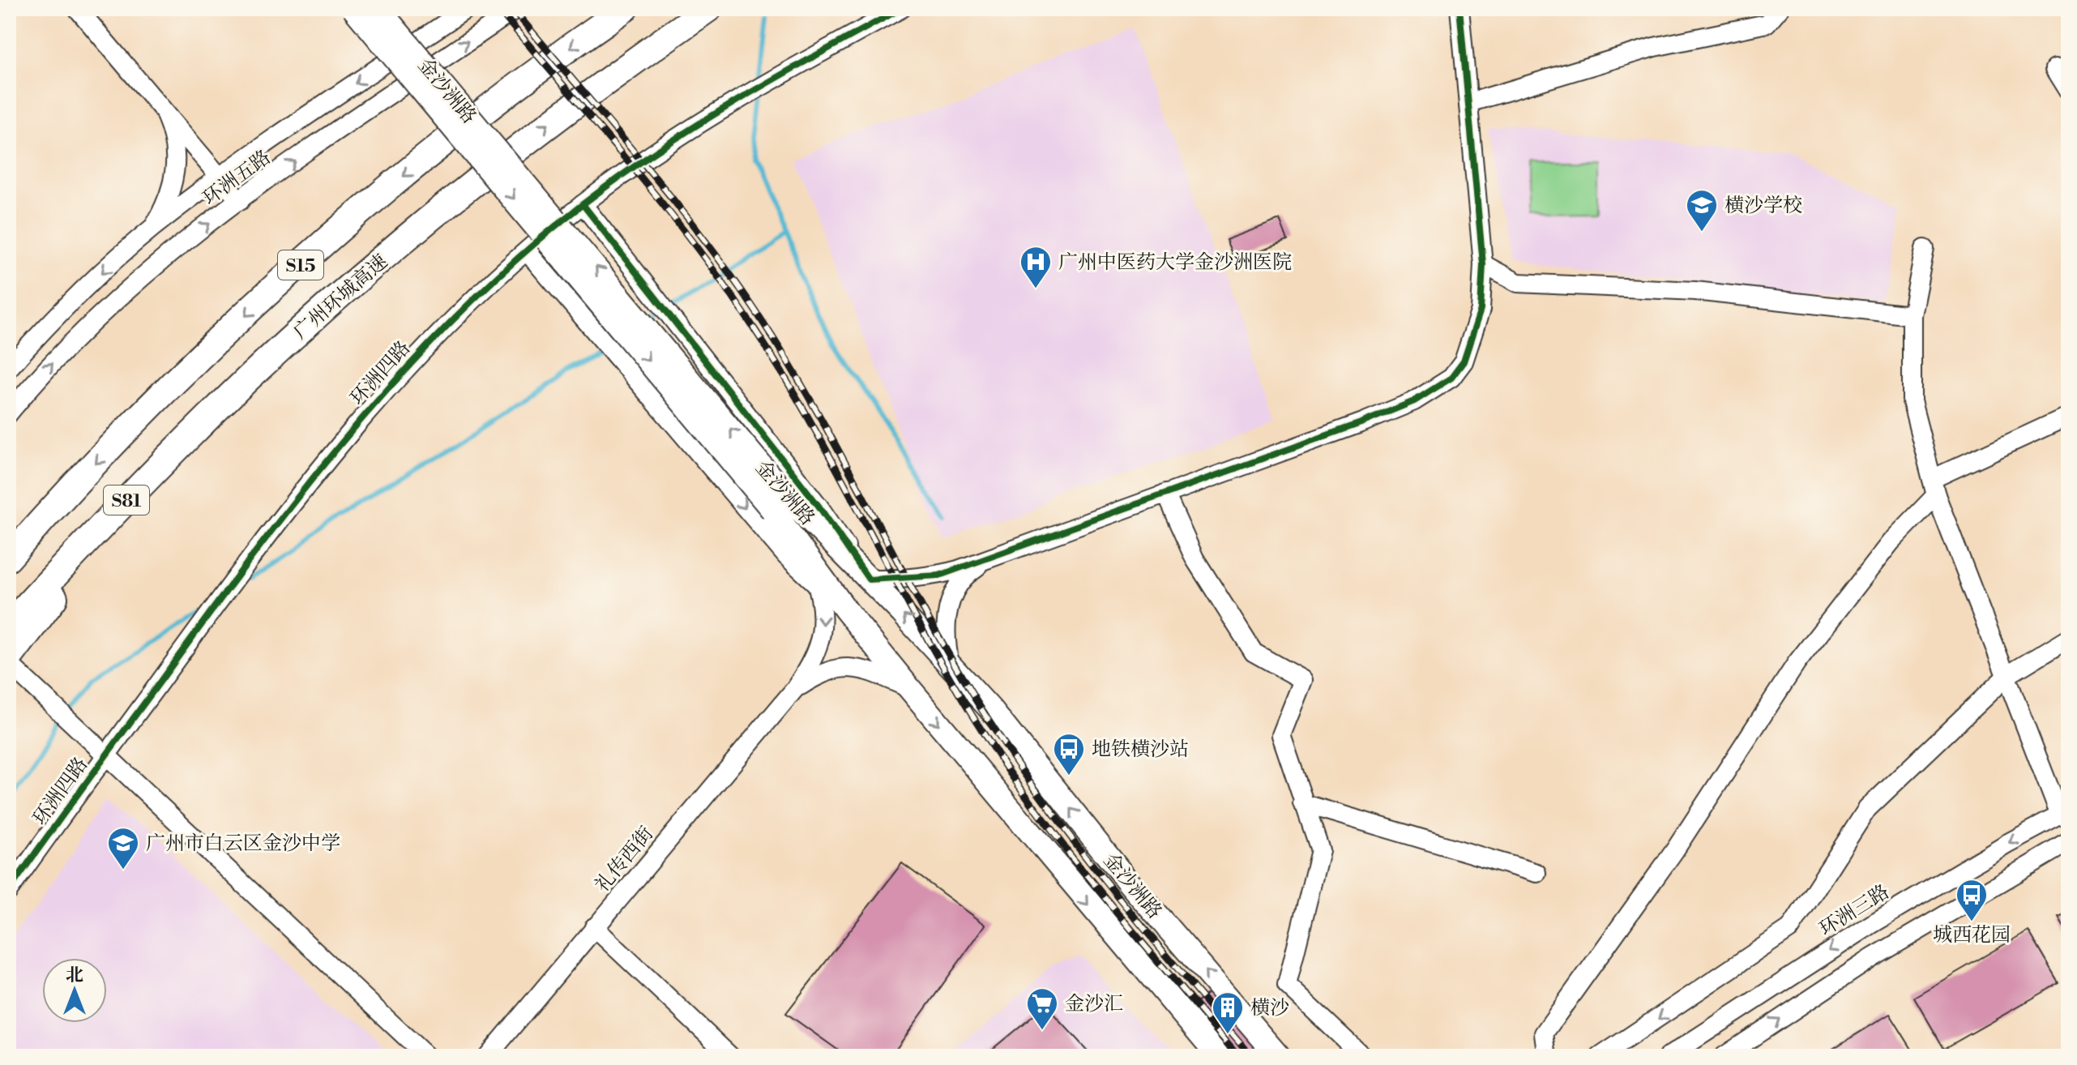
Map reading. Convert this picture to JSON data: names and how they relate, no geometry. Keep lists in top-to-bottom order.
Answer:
{
  "streets": {
    "highway": ["S15", "广州环城高速"],
    "main road": ["金沙洲路"],
    "street": [
      "环洲五路",
      "环洲四路",
      "礼传西街",
      "环洲三路"
    ]
  },
  "places": {
    "school or university": ["横沙学校", "广州市白云区金沙中学"],
    "hospital": ["广州中医药大学金沙洲医院"],
    "bus stop": ["地铁横沙站", "城西花园"],
    "supermarket": ["金沙汇"],
    "building": ["横沙"]
  },
  "north": "top"
}
